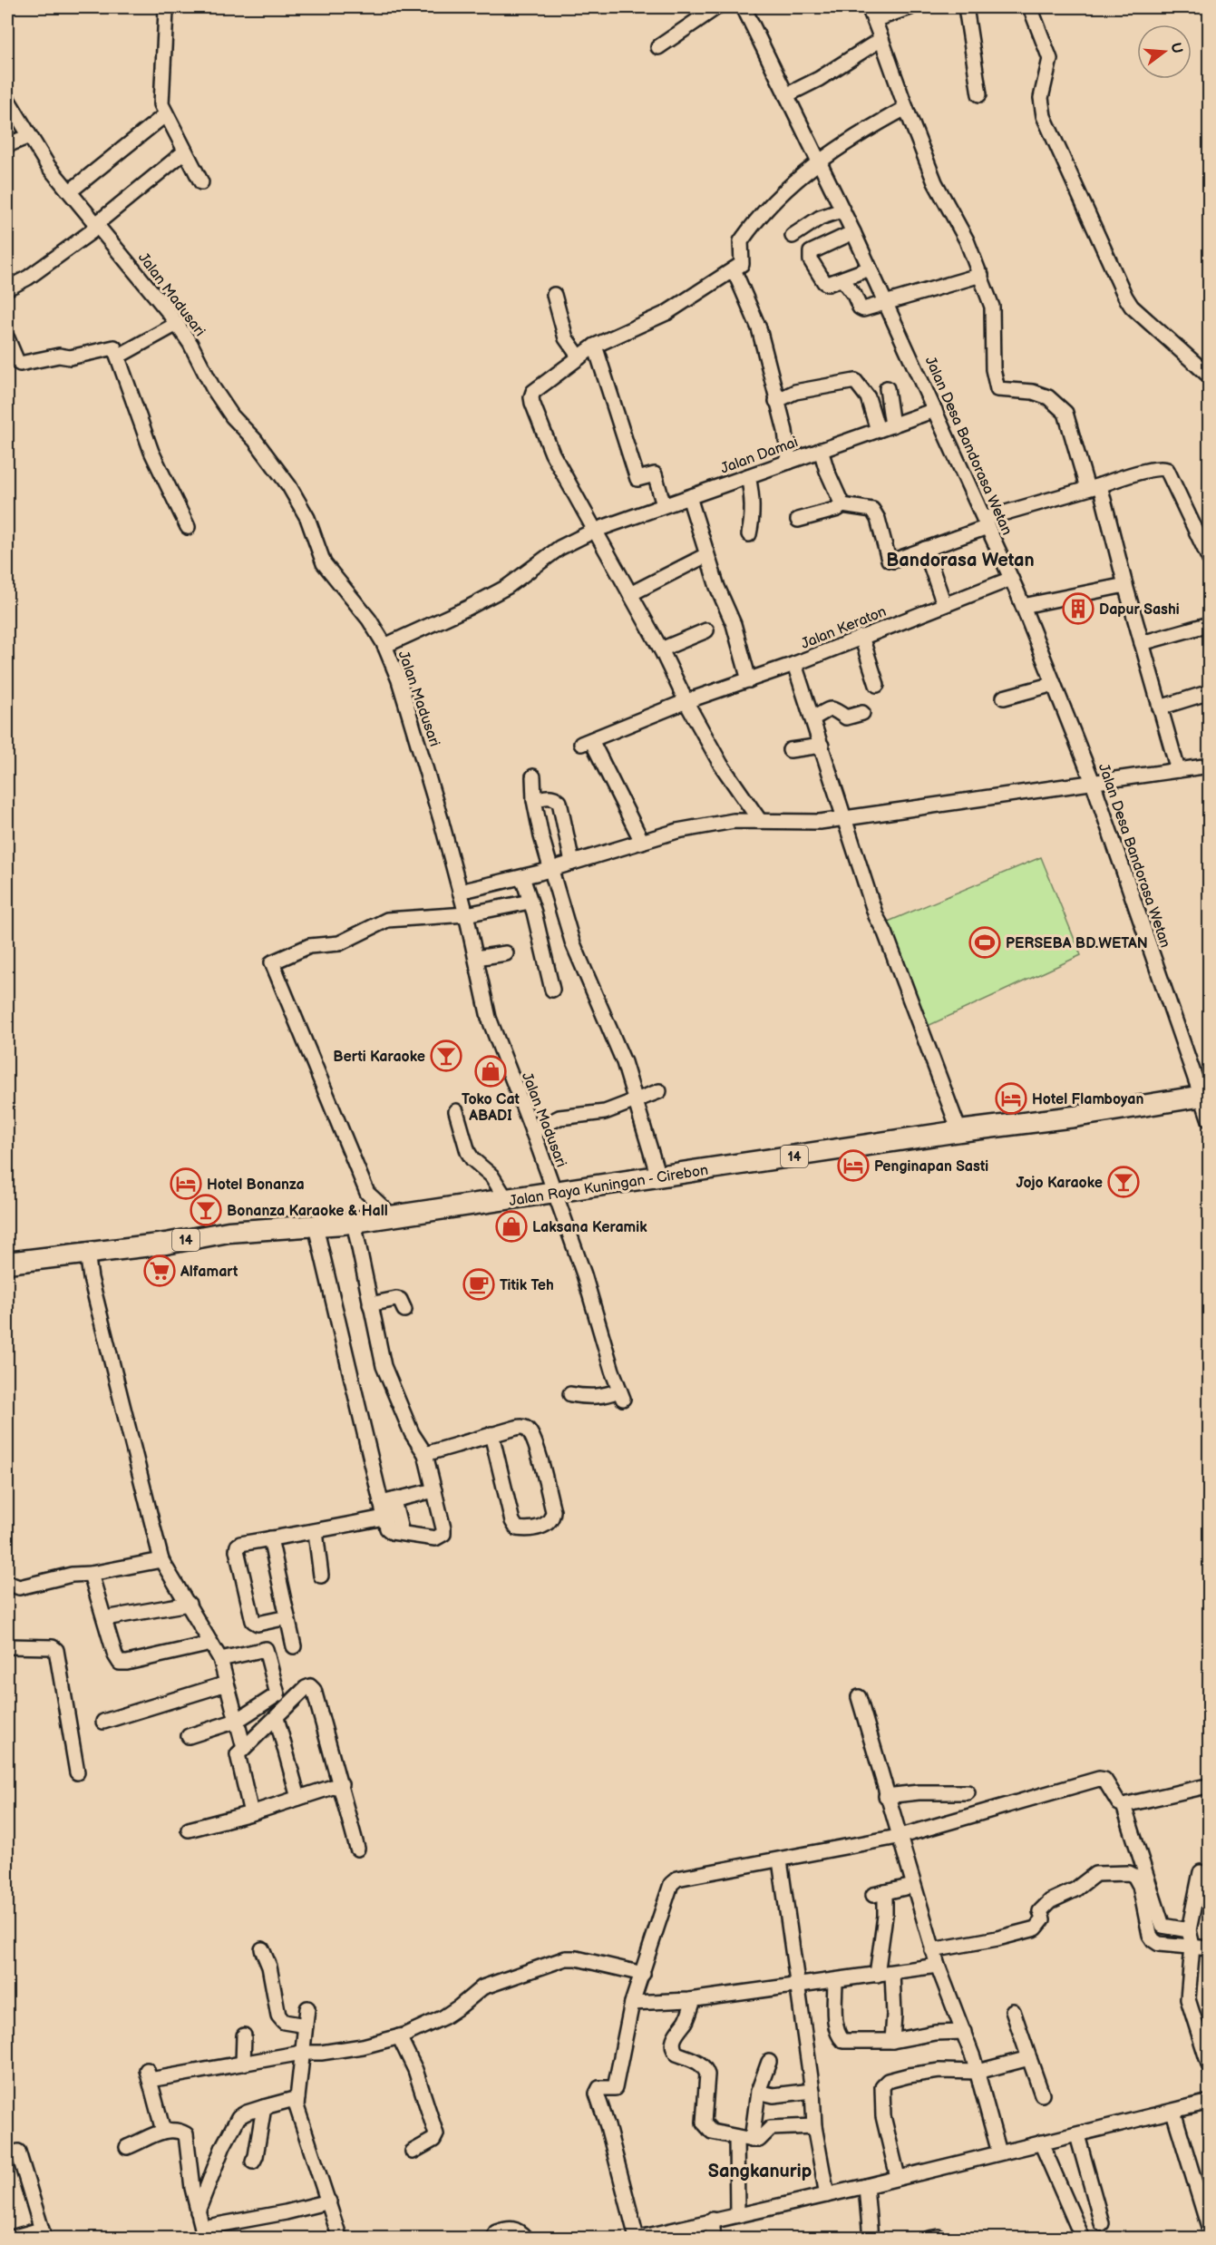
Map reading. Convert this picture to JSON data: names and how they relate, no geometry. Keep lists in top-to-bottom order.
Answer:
{
  "streets": {
    "highway": ["14", "Jalan Raya Kuningan - Cirebon"],
    "street": [
      "Jalan Madusari",
      "Jalan Desa Bandorasa Wetan",
      "Jalan Damai",
      "Jalan Keraton"
    ]
  },
  "crossings": [
    ["Jalan Madusari", "Jalan Damai"],
    ["Jalan Madusari", "Jalan Raya Kuningan - Cirebon"],
    ["Jalan Desa Bandorasa Wetan", "Jalan Damai"],
    ["Jalan Desa Bandorasa Wetan", "Jalan Keraton"],
    ["Jalan Desa Bandorasa Wetan", "Jalan Raya Kuningan - Cirebon"]
  ],
  "districts": ["Bandorasa Wetan", "Sangkanurip"],
  "places": {
    "building": ["Dapur Sashi"],
    "sports": ["PERSEBA BD.WETAN"],
    "bar": ["Berti Karaoke", "Jojo Karaoke", "Bonanza Karaoke & Hall"],
    "shop": ["Toko Cat ABADI", "Laksana Keramik"],
    "hotel": ["Hotel Flamboyan", "Penginapan Sasti", "Hotel Bonanza"],
    "supermarket": ["Alfamart"],
    "cafe": ["Titik Teh"]
  },
  "north": "right"
}
